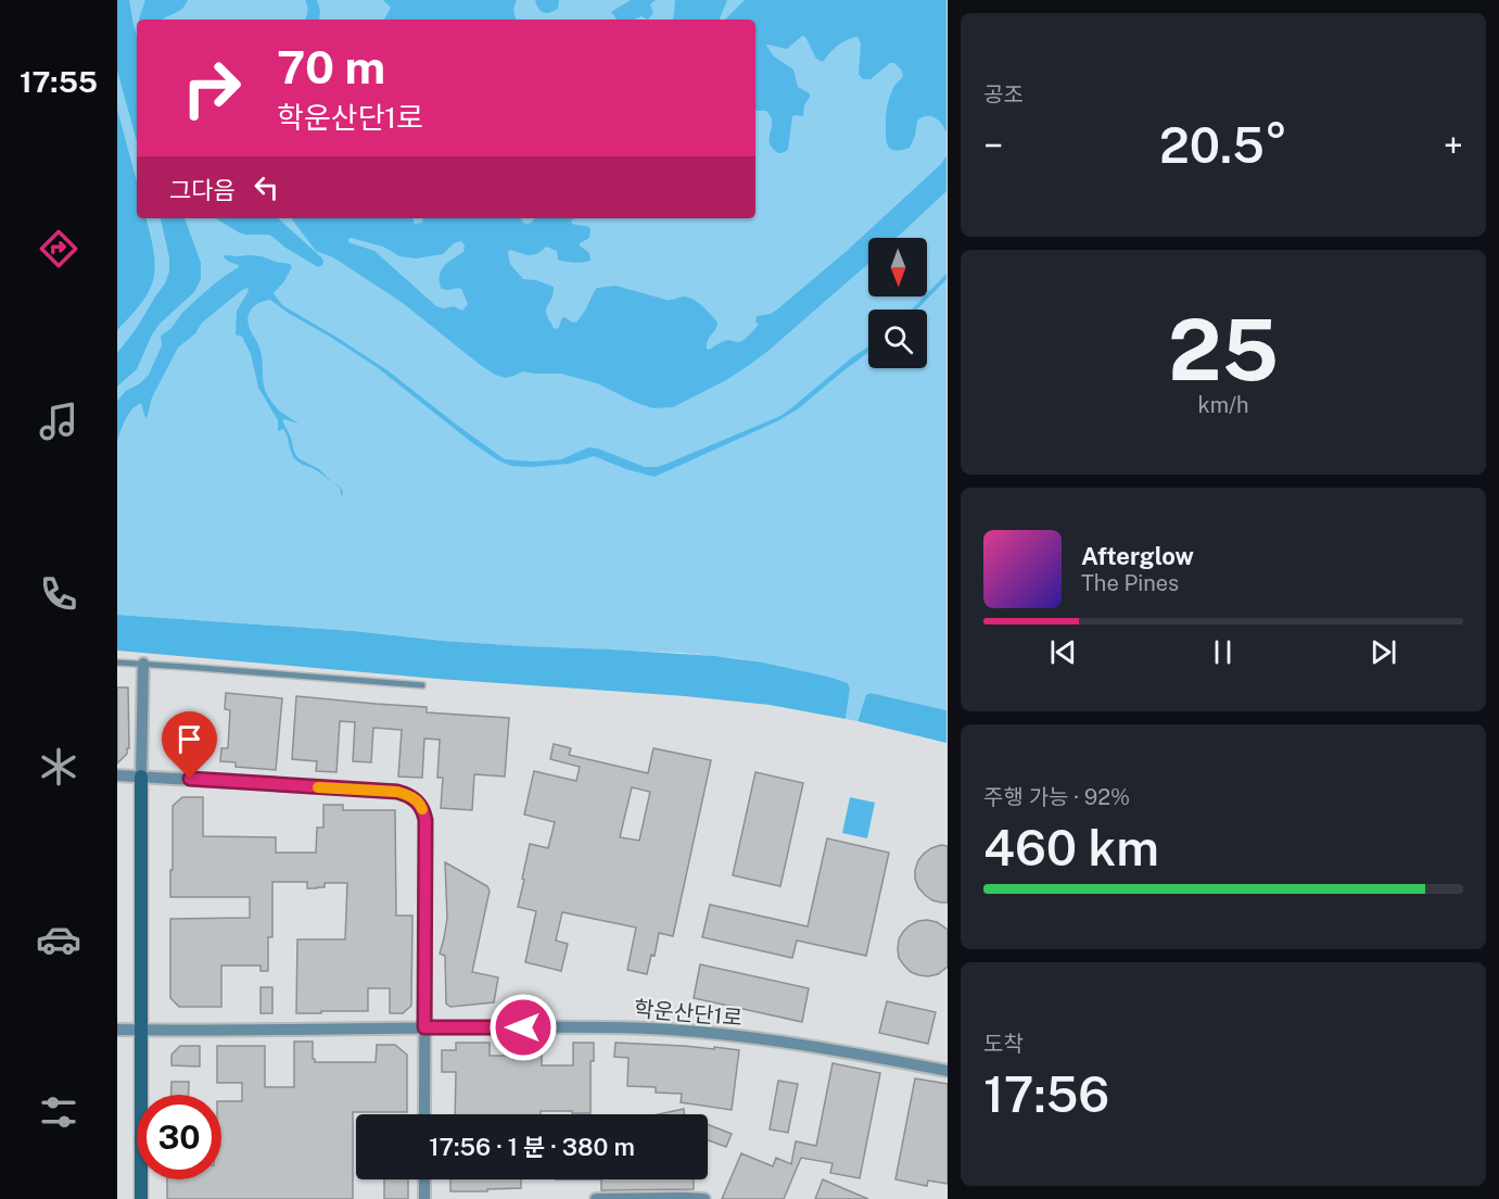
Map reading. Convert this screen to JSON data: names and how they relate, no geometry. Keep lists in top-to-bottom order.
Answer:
{
  "streets": {
    "street": ["학운산단1로"]
  },
  "north": "bottom",
  "page": {
    "tabs": "17:55",
    "tile": [
      "공조",
      ["25", "km/h"],
      ["주행 가능 · 92%", "460 km"],
      ["도착", "17:56"]
    ],
    "turn": ["70 m", "학운산단1로"],
    "heat": ["−", "20.5°", "+"],
    "then": "그다음",
    "song": ["Afterglow", "The Pines"],
    "limit": "30",
    "trip": "17:56 · 1 분 · 380 m"
  }
}
